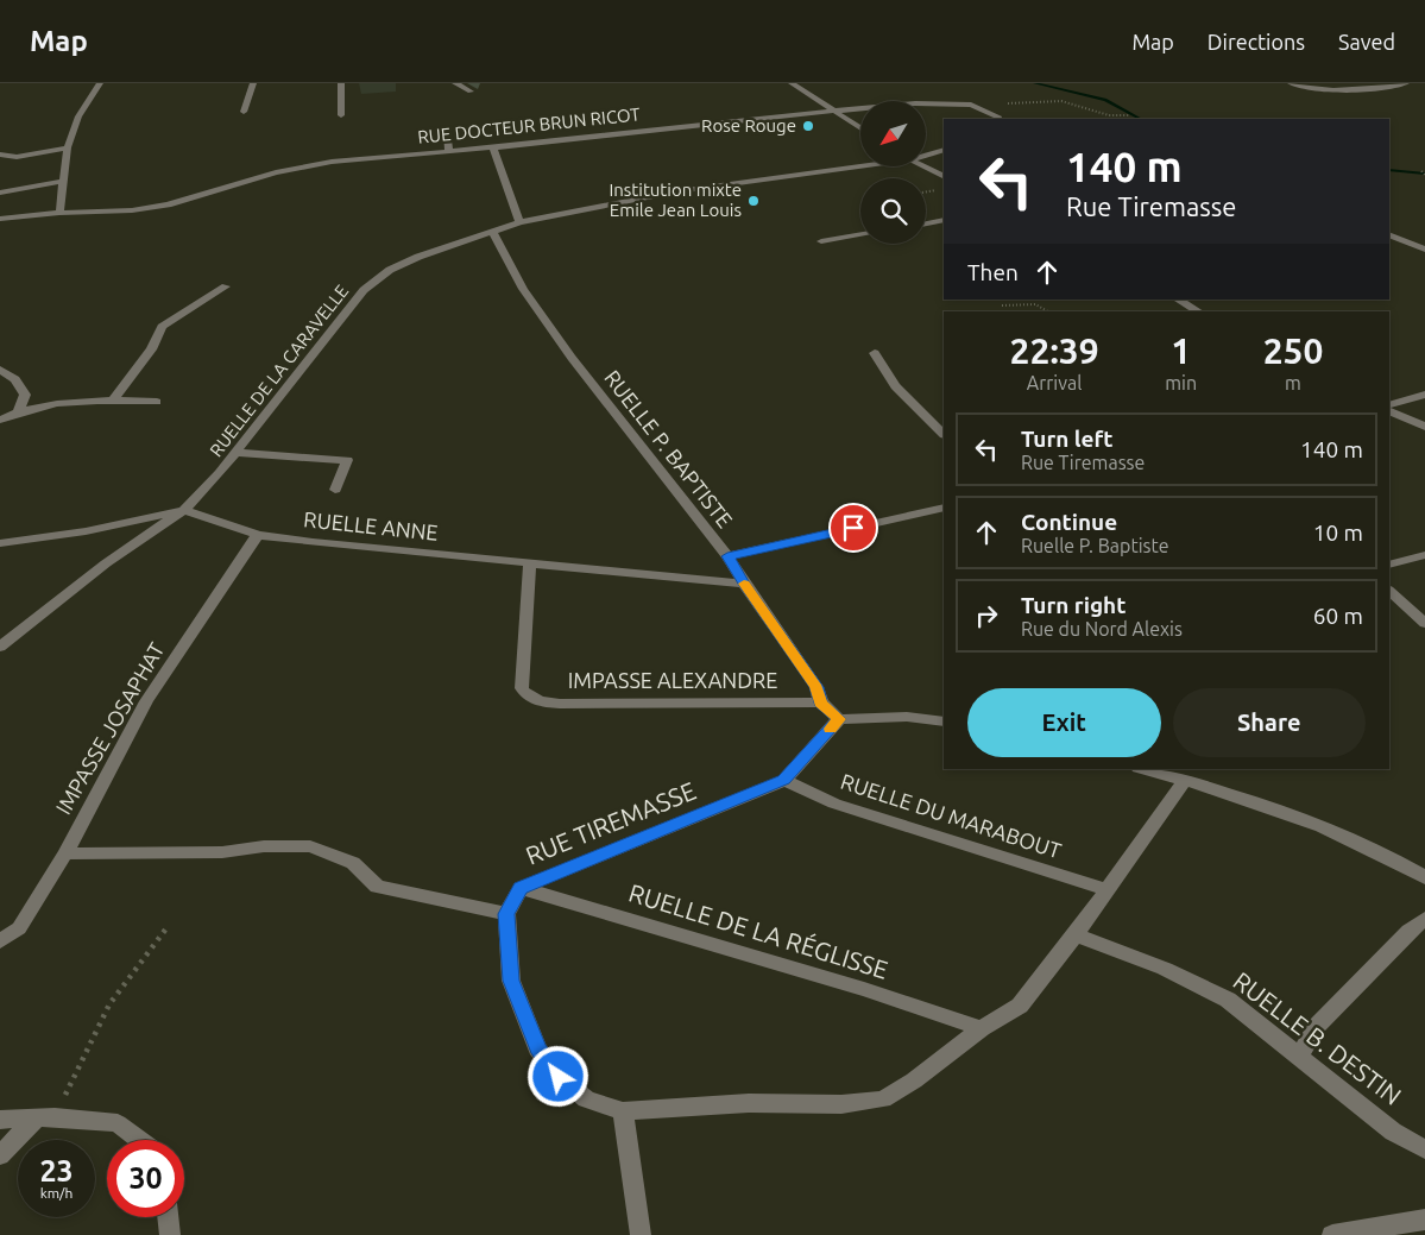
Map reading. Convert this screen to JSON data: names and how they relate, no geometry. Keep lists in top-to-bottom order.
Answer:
{
  "streets": {
    "street": [
      "RUE DOCTEUR BRUN RICOT",
      "RUELLE DE LA CARAVELLE",
      "RUELLE P. BAPTISTE",
      "RUELLE ANNE",
      "IMPASSE ALEXANDRE",
      "IMPASSE JOSAPHAT",
      "RUELLE DU MARABOUT",
      "RUE TIREMASSE",
      "RUELLE DE LA RÉGLISSE",
      "RUELLE B. DESTIN"
    ]
  },
  "crossings": [
    ["RUELLE DE LA CARAVELLE", "RUELLE P. BAPTISTE"],
    ["RUELLE DE LA CARAVELLE", "RUELLE ANNE"],
    ["RUELLE P. BAPTISTE", "RUELLE ANNE"],
    ["RUELLE P. BAPTISTE", "IMPASSE ALEXANDRE"],
    ["RUELLE ANNE", "IMPASSE ALEXANDRE"],
    ["RUELLE ANNE", "IMPASSE JOSAPHAT"],
    ["RUELLE DU MARABOUT", "RUE TIREMASSE"],
    ["RUE TIREMASSE", "RUELLE DE LA RÉGLISSE"]
  ],
  "places": ["Rose Rouge", "Institution mixte Emile Jean Louis"],
  "north": "bottom left",
  "page": {
    "header": "Map",
    "nav": ["Map", "Directions", "Saved"],
    "turn": ["140 m", "Rue Tiremasse"],
    "then": "Then",
    "eta": [
      "22:39",
      "Arrival",
      "1",
      "min",
      "250",
      "m"
    ],
    "list": [
      {
        "name": "Turn left",
        "note": "Rue Tiremasse",
        "value": "140 m"
      },
      {
        "name": "Continue",
        "note": "Ruelle P. Baptiste",
        "value": "10 m"
      },
      {
        "name": "Turn right",
        "note": "Rue du Nord Alexis",
        "value": "60 m"
      }
    ],
    "buttons": ["Exit", "Share"],
    "speed": "23 km/h",
    "limit": "30"
  }
}
